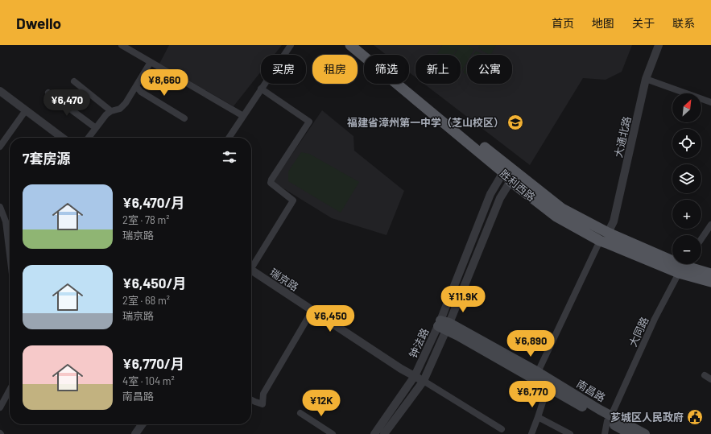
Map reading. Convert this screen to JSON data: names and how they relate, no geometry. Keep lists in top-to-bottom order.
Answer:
{
  "streets": {
    "main road": ["胜利西路", "南昌路"],
    "street": [
      "大通北路",
      "瑞京路",
      "大同路",
      "钟法路"
    ]
  },
  "crossings": [
    ["胜利西路", "大同路"],
    ["胜利西路", "钟法路"],
    ["瑞京路", "钟法路"],
    ["大同路", "南昌路"],
    ["钟法路", "南昌路"]
  ],
  "places": {
    "school or university": ["福建省漳州第一中学（芝山校区）"],
    "public building": ["芗城区人民政府"]
  },
  "north": "top right",
  "page": {
    "header": "Dwello",
    "nav": [
      "首页",
      "地图",
      "关于",
      "联系"
    ],
    "chip": [
      "买房",
      "租房",
      "筛选",
      "新上",
      "公寓"
    ],
    "price": [
      "¥8,660",
      "¥6,470",
      "¥11.9K",
      "¥6,450",
      "¥6,890",
      "¥6,770",
      "¥12K"
    ],
    "map_buttons": ["+", "−"],
    "heading": "7套房源",
    "list": [
      {
        "name": "¥6,470/月",
        "note": "2室 · 78 m² · 瑞京路"
      },
      {
        "name": "¥6,450/月",
        "note": "2室 · 68 m² · 瑞京路"
      },
      {
        "name": "¥6,770/月",
        "note": "4室 · 104 m² · 南昌路"
      }
    ]
  }
}
